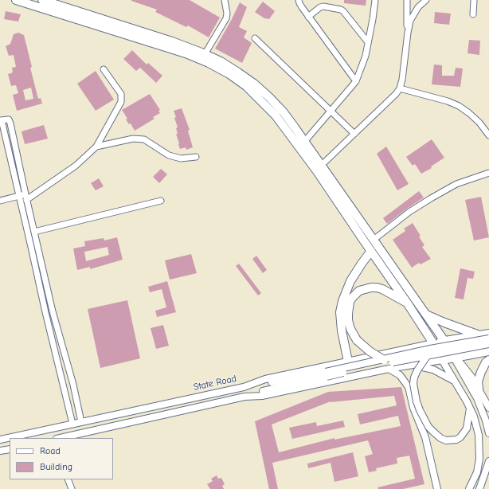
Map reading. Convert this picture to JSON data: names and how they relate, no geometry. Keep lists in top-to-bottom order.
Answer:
{
  "streets": {
    "main road": ["State Road"]
  },
  "legend": ["Road", "Building"]
}
